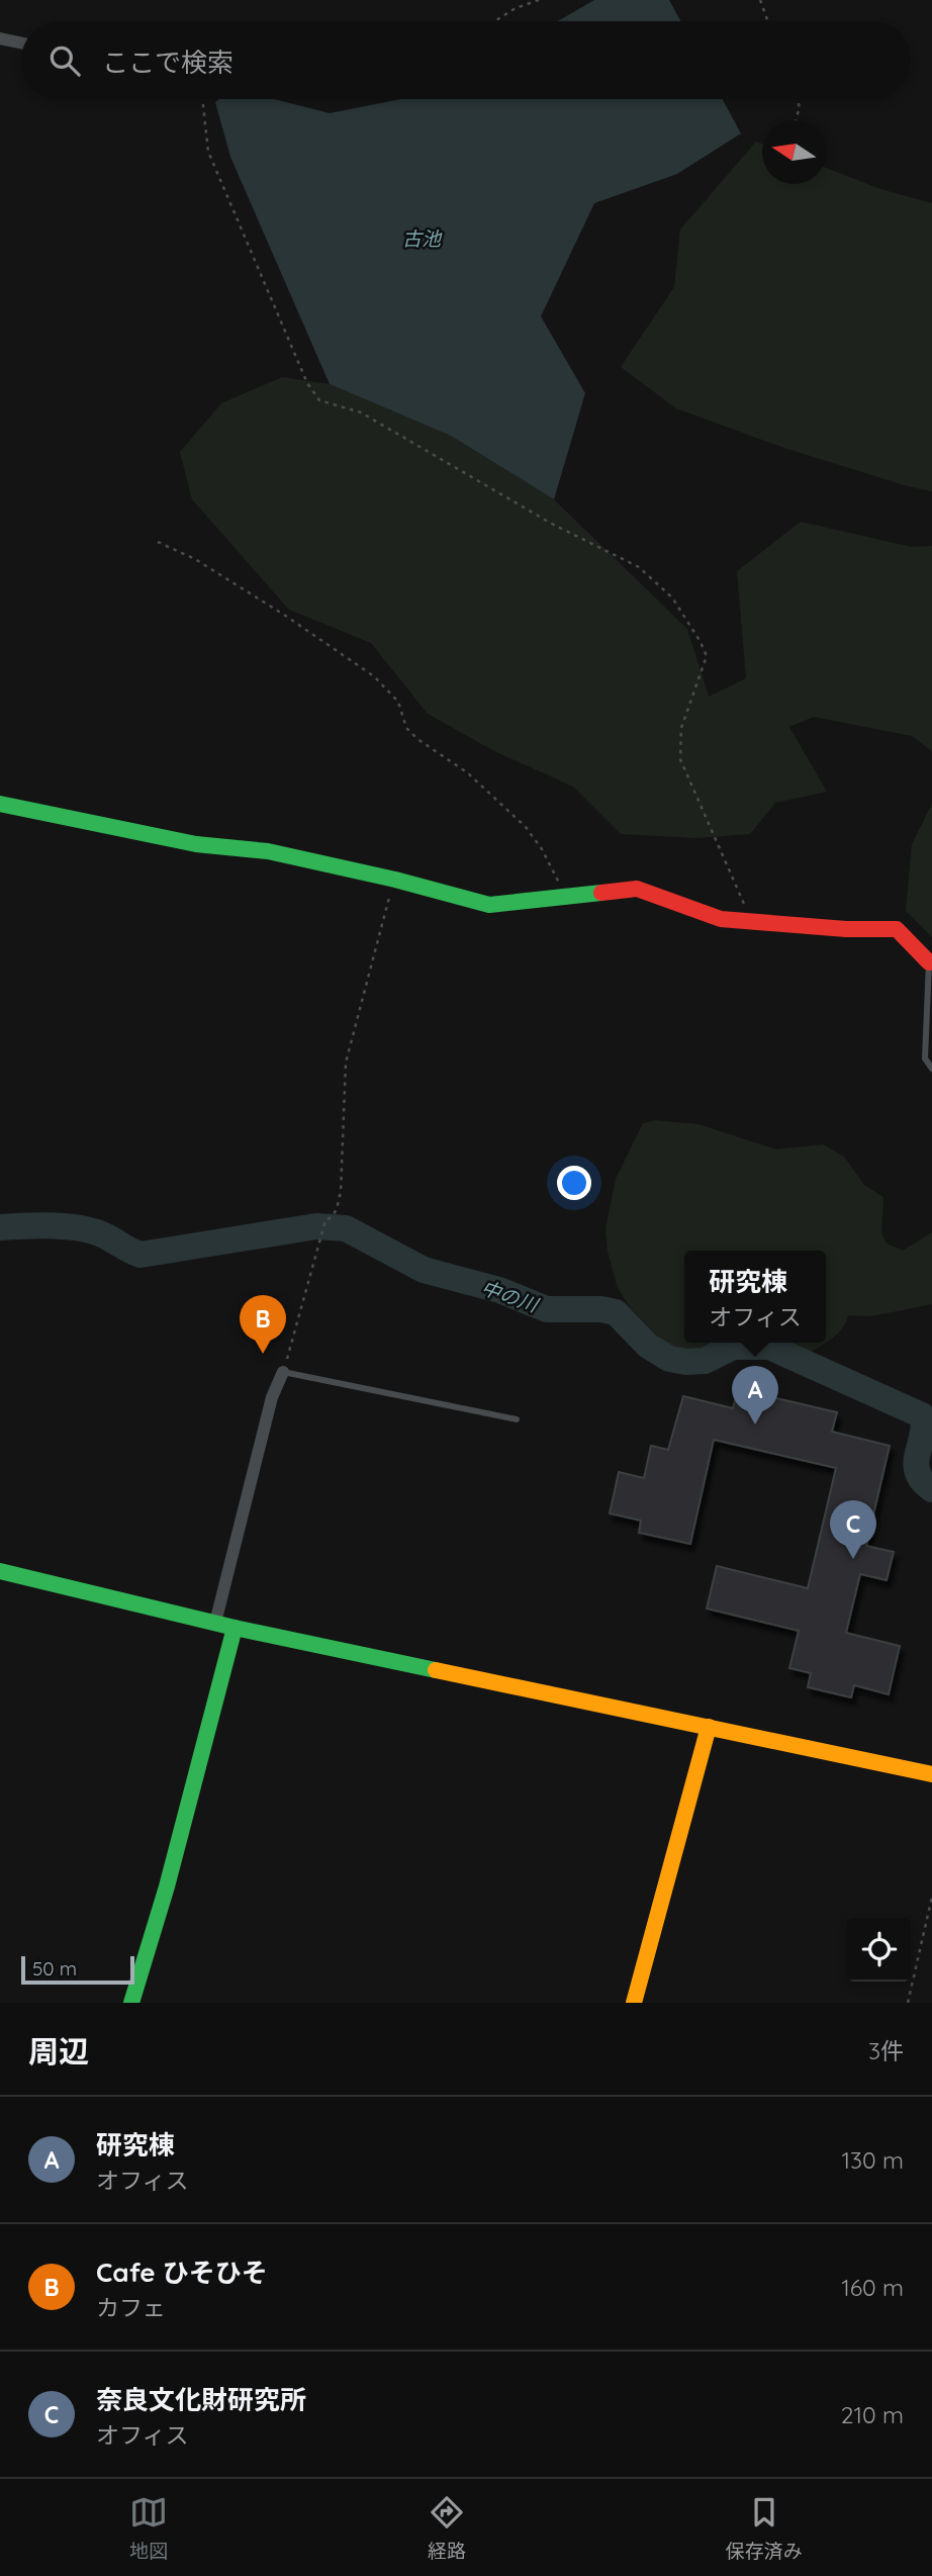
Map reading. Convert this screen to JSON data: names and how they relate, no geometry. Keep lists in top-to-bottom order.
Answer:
{
  "water": ["古池", "中の川"],
  "scale_bar": "50 m",
  "north": "left",
  "page": {
    "search": "ここで検索",
    "popup": ["研究棟", "オフィス"],
    "pins": ["B", "A", "C"],
    "scale": "50 m",
    "heading": ["周辺", "3件"],
    "list": [
      {
        "mark": "A",
        "name": "研究棟",
        "note": "オフィス",
        "value": "130 m"
      },
      {
        "mark": "B",
        "name": "Cafe ひそひそ",
        "note": "カフェ",
        "value": "160 m"
      },
      {
        "mark": "C",
        "name": "奈良文化財研究所",
        "note": "オフィス",
        "value": "210 m"
      }
    ],
    "nav": ["地図", "経路", "保存済み"]
  }
}
